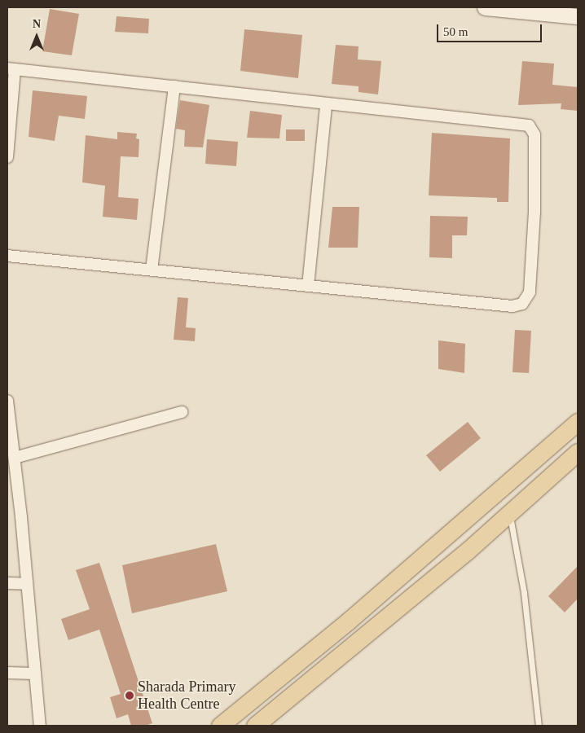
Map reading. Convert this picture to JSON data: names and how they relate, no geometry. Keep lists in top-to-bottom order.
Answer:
{
  "places": ["Sharada Primary Health Centre"],
  "scale_bar": "50 m",
  "north": "top"
}
